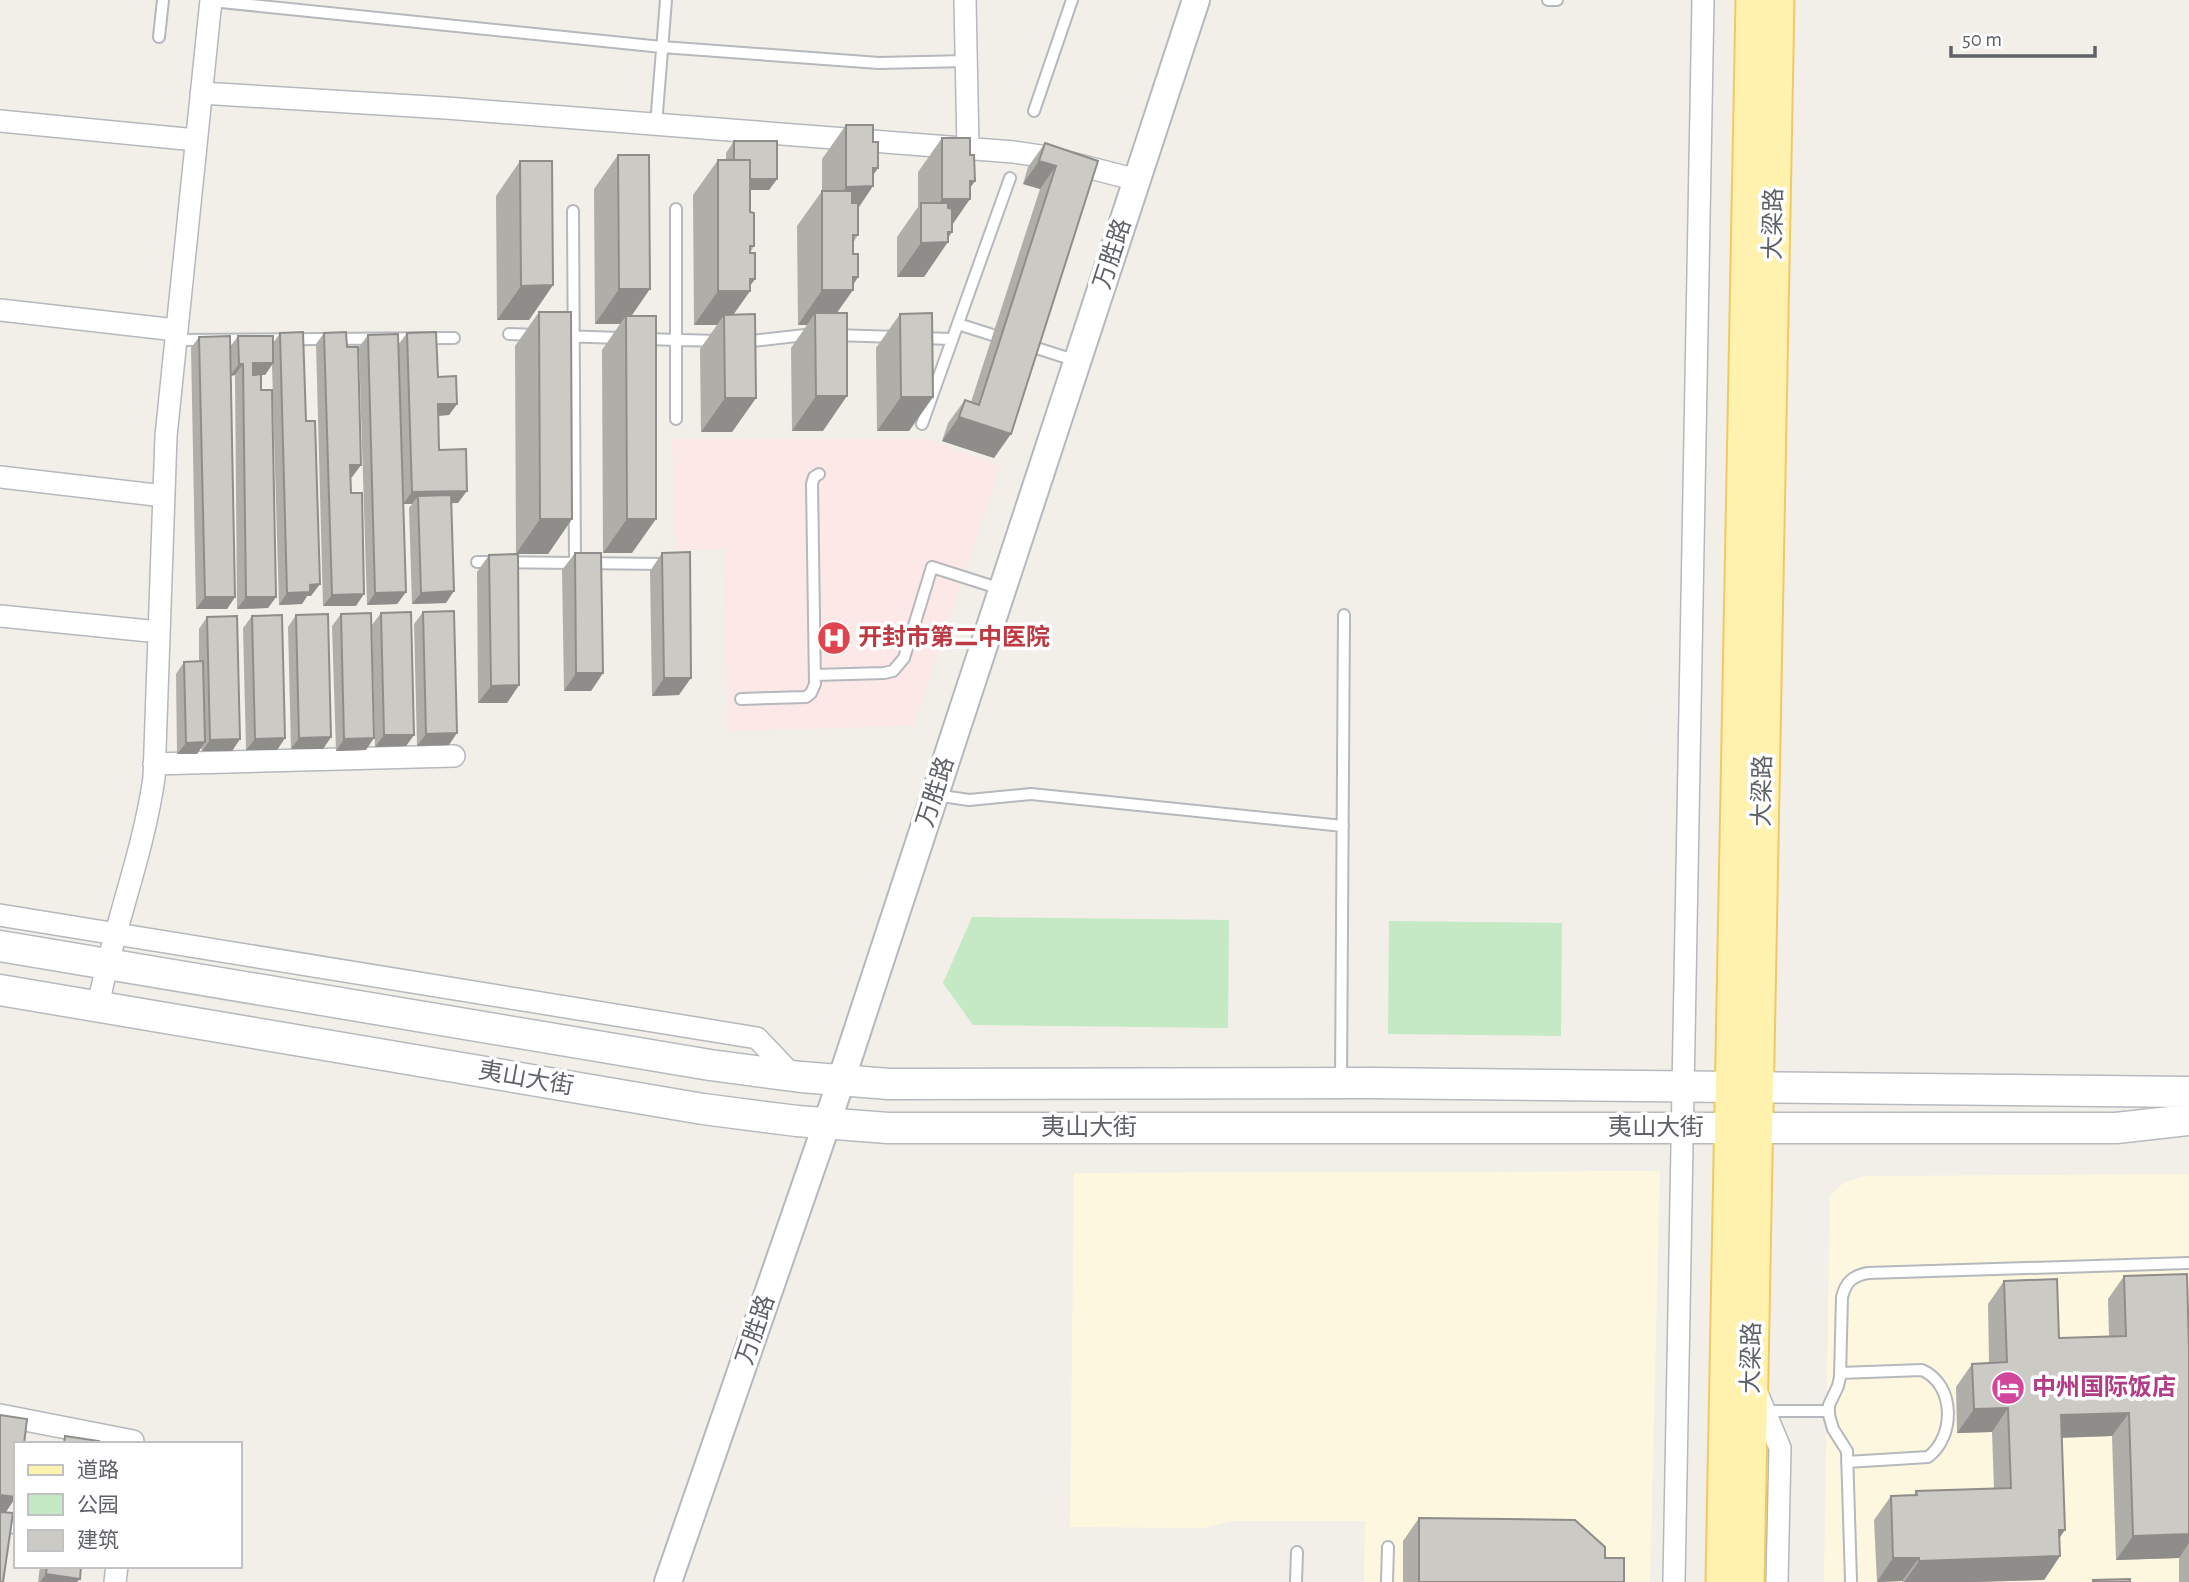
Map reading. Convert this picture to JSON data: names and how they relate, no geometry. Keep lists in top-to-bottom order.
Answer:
{
  "streets": {
    "main road": ["大梁路", "夷山大街"],
    "street": ["万胜路"]
  },
  "crossings": [
    ["大梁路", "夷山大街"],
    ["万胜路", "夷山大街"]
  ],
  "places": {
    "hospital": ["开封市第二中医院"],
    "hotel": ["中州国际饭店"]
  },
  "legend": ["道路", "公园", "建筑"],
  "scale_bar": "50 m"
}
